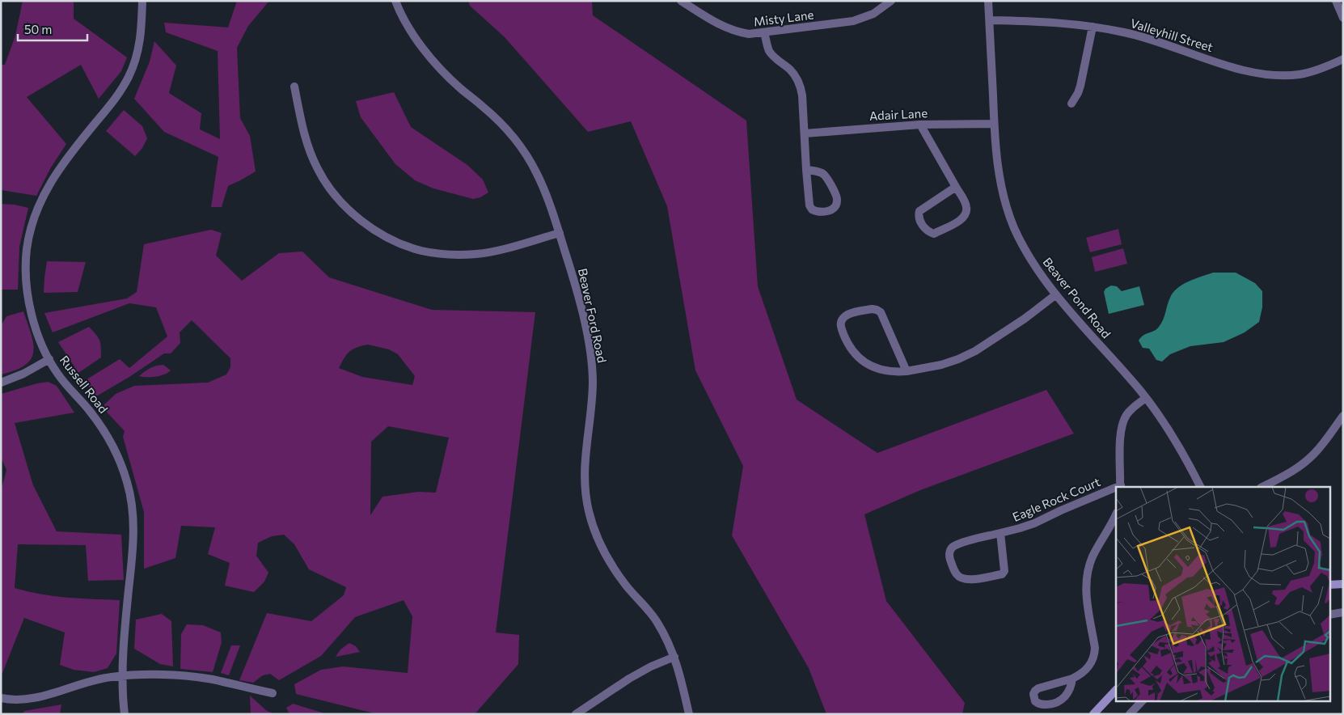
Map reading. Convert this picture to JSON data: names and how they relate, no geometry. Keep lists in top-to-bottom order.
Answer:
{
  "streets": {
    "street": [
      "Misty Lane",
      "Valleyhill Street",
      "Adair Lane",
      "Beaver Pond Road",
      "Beaver Ford Road",
      "Russell Road",
      "Eagle Rock Court"
    ]
  },
  "crossings": [
    ["Valleyhill Street", "Beaver Pond Road"],
    ["Adair Lane", "Beaver Pond Road"]
  ],
  "scale_bar": "50 m"
}
